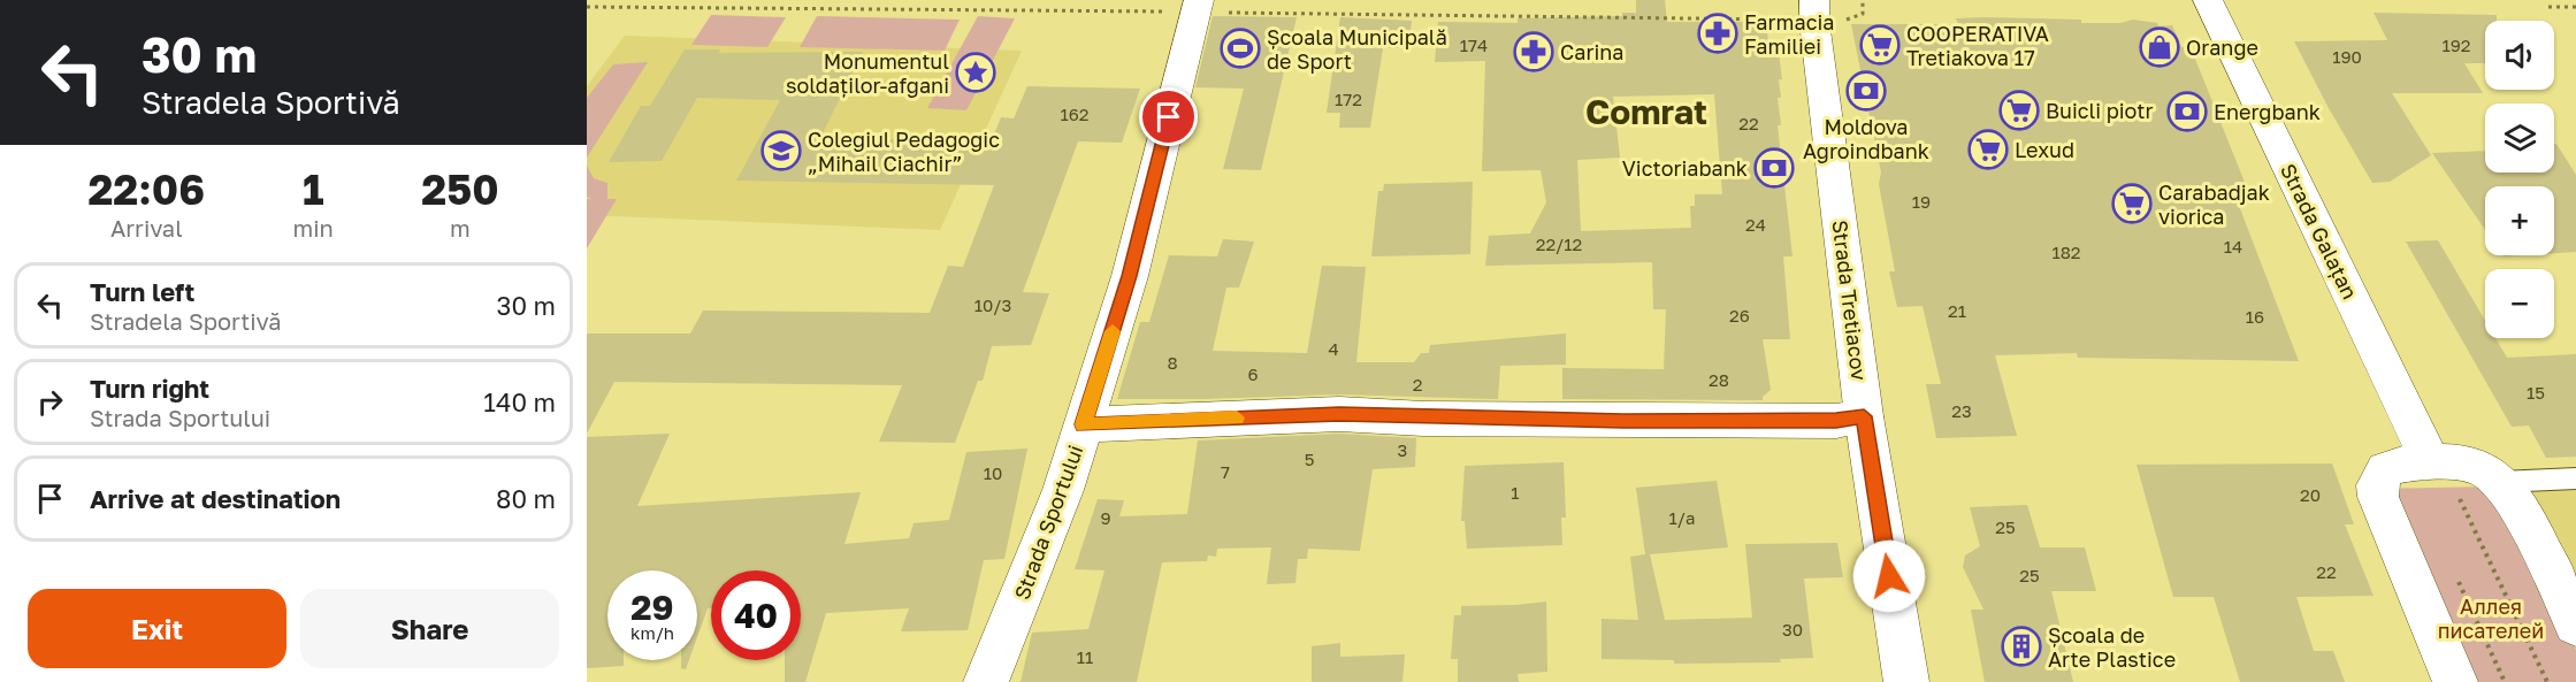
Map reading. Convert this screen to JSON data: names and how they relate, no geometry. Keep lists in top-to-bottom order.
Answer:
{
  "streets": {
    "street": ["Strada Galațan", "Strada Tretiacov", "Strada Sportului"]
  },
  "districts": ["Comrat"],
  "parks": ["Аллея писателей"],
  "places": {
    "pharmacy": ["Farmacia Familiei", "Carina"],
    "supermarket": [
      "COOPERATIVA Tretiakova 17",
      "Buicli piotr",
      "Lexud",
      "Carabadjak viorica"
    ],
    "shop": ["Orange"],
    "sports": ["Școala Municipală de Sport"],
    "place": ["Monumentul soldaților-afgani"],
    "bank": ["Moldova Agroindbank", "Energbank", "Victoriabank"],
    "school or university": ["Colegiul Pedagogic „Mihail Ciachir”"],
    "building": ["Școala de Arte Plastice"]
  },
  "house_numbers": [
    "174",
    "192",
    "190",
    "172",
    "162",
    "22",
    "19",
    "24",
    "22/12",
    "14",
    "182",
    "10/3",
    "21",
    "26",
    "16",
    "4",
    "8",
    "6",
    "28",
    "2",
    "15",
    "23",
    "3",
    "5",
    "7",
    "10",
    "1",
    "20",
    "9",
    "1/a",
    "25",
    "22",
    "25",
    "30",
    "11"
  ],
  "page": {
    "turn": ["30 m", "Stradela Sportivă"],
    "map_buttons": ["+", "−"],
    "eta": [
      "22:06",
      "Arrival",
      "1",
      "min",
      "250",
      "m"
    ],
    "list": [
      {
        "name": "Turn left",
        "note": "Stradela Sportivă",
        "value": "30 m"
      },
      {
        "name": "Turn right",
        "note": "Strada Sportului",
        "value": "140 m"
      },
      {
        "name": "Arrive at destination",
        "value": "80 m"
      }
    ],
    "speed": "29 km/h",
    "limit": "40",
    "buttons": ["Exit", "Share"]
  }
}
